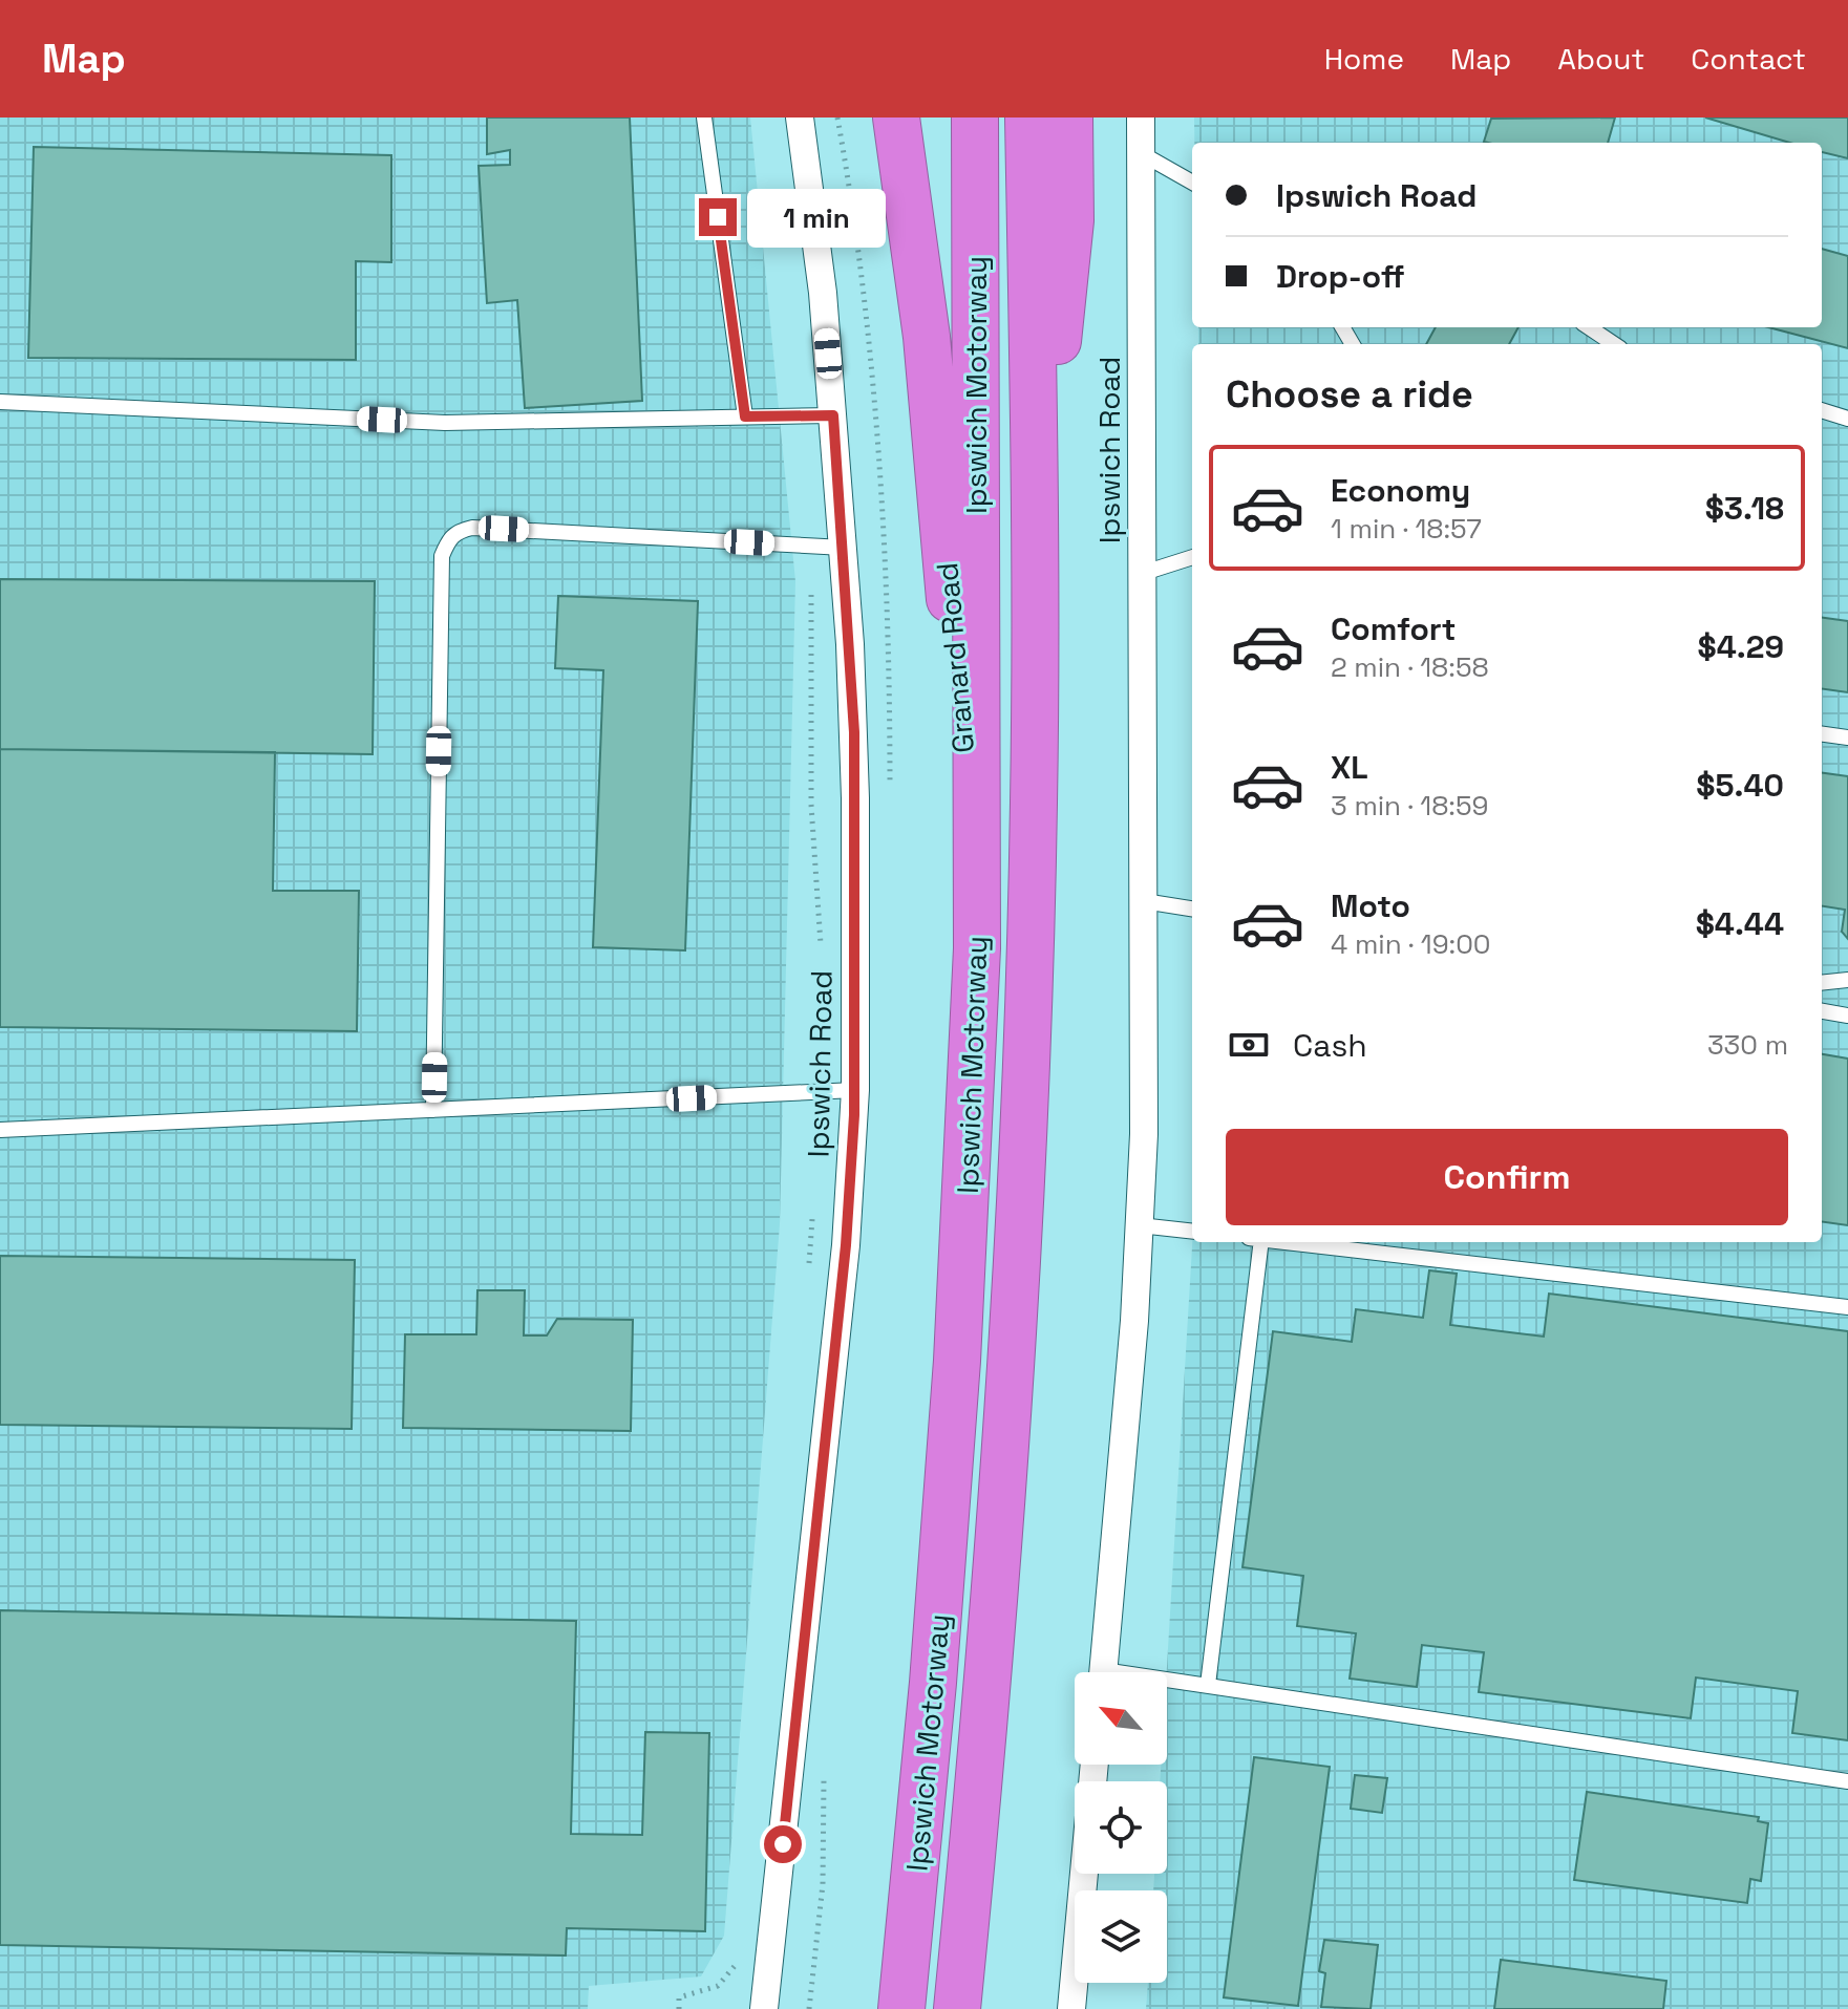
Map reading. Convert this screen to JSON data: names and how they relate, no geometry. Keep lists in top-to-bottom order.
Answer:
{
  "streets": {
    "highway": ["Ipswich Motorway", "Granard Road"],
    "street": ["Ipswich Road"]
  },
  "crossings": [
    ["Ipswich Motorway", "Granard Road"]
  ],
  "north": "top left",
  "page": {
    "header": "Map",
    "nav": [
      "Home",
      "Map",
      "About",
      "Contact"
    ],
    "banner": ["Ipswich Road", "Drop-off"],
    "bubble": "1 min",
    "heading": "Choose a ride",
    "list": [
      {
        "name": "Economy",
        "note": "1 min · 18:57",
        "value": "$3.18"
      },
      {
        "name": "Comfort",
        "note": "2 min · 18:58",
        "value": "$4.29"
      },
      {
        "name": "XL",
        "note": "3 min · 18:59",
        "value": "$5.40"
      },
      {
        "name": "Moto",
        "note": "4 min · 19:00",
        "value": "$4.44"
      }
    ],
    "pay": ["Cash", "330 m"],
    "buttons": "Confirm"
  }
}
